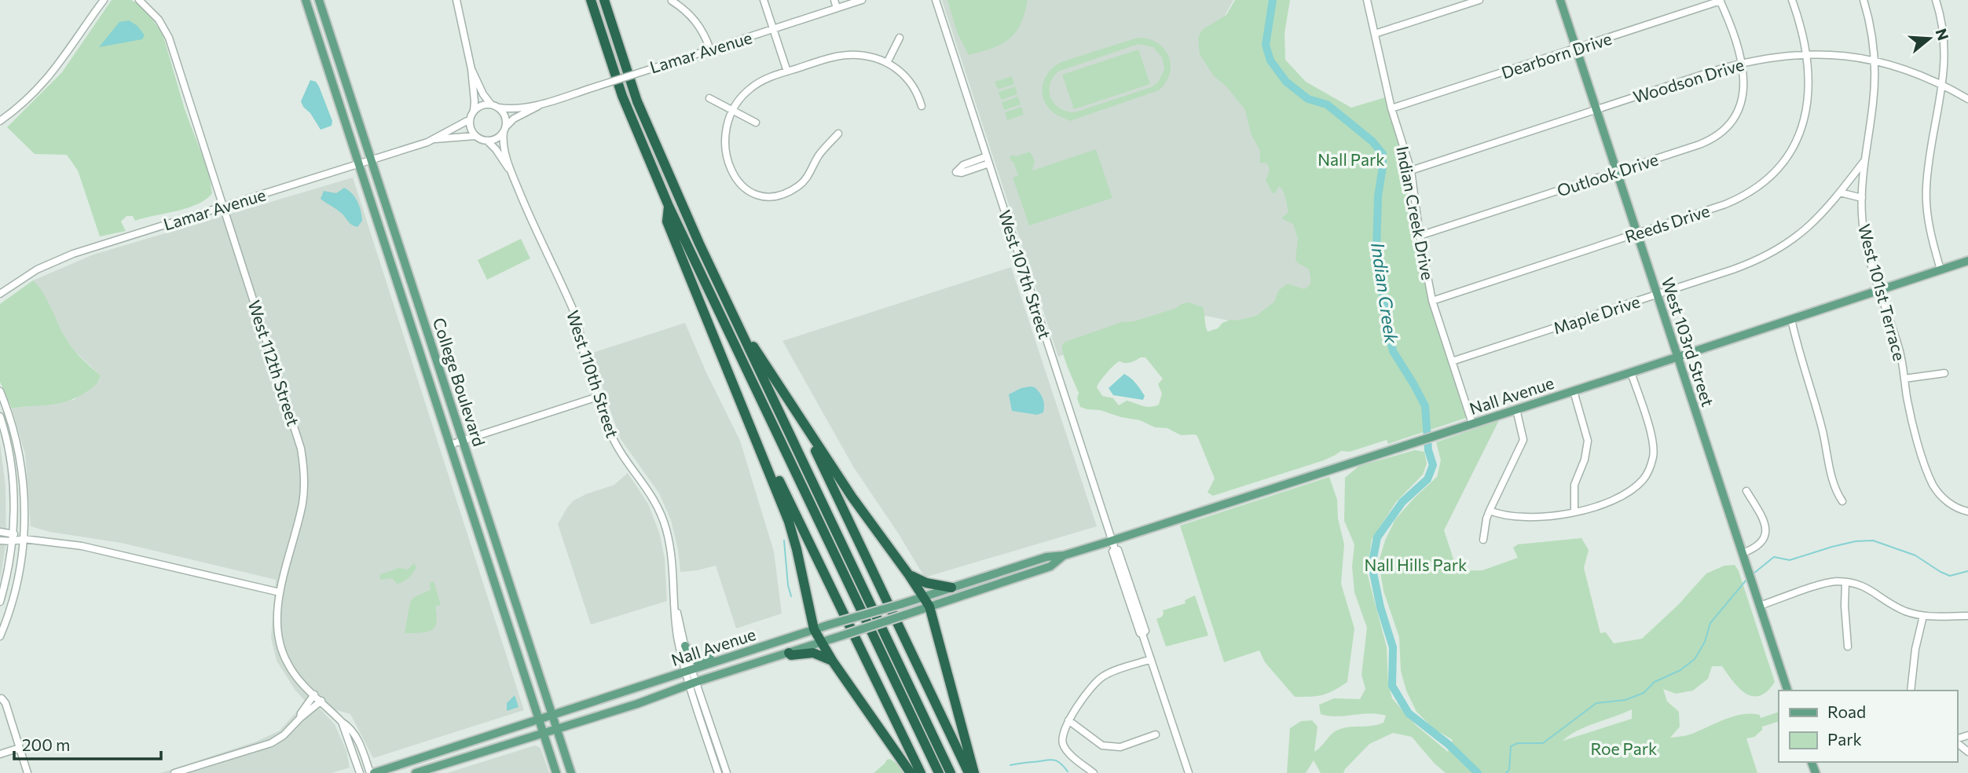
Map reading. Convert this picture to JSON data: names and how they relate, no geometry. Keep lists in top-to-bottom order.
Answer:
{
  "streets": {
    "main road": ["West 103rd Street", "College Boulevard", "Nall Avenue"],
    "street": [
      "Lamar Avenue",
      "Dearborn Drive",
      "Woodson Drive",
      "Outlook Drive",
      "Indian Creek Drive",
      "Reeds Drive",
      "West 107th Street",
      "West 101st Terrace",
      "Maple Drive",
      "West 112th Street",
      "West 110th Street"
    ]
  },
  "crossings": [
    ["Lamar Avenue", "West 112th Street"],
    ["Lamar Avenue", "West 110th Street"],
    ["Lamar Avenue", "College Boulevard"],
    ["Dearborn Drive", "Outlook Drive"],
    ["Dearborn Drive", "Indian Creek Drive"],
    ["Dearborn Drive", "West 103rd Street"],
    ["Woodson Drive", "Outlook Drive"],
    ["Woodson Drive", "Indian Creek Drive"],
    ["Woodson Drive", "Reeds Drive"],
    ["Woodson Drive", "West 101st Terrace"],
    ["Woodson Drive", "West 103rd Street"],
    ["Outlook Drive", "Indian Creek Drive"],
    ["Outlook Drive", "West 103rd Street"],
    ["Indian Creek Drive", "Reeds Drive"],
    ["Indian Creek Drive", "Maple Drive"],
    ["Indian Creek Drive", "Nall Avenue"],
    ["Reeds Drive", "West 103rd Street"],
    ["West 107th Street", "Nall Avenue"],
    ["West 101st Terrace", "Maple Drive"],
    ["West 101st Terrace", "Nall Avenue"],
    ["Maple Drive", "West 103rd Street"],
    ["West 103rd Street", "Nall Avenue"],
    ["West 112th Street", "Nall Avenue"],
    ["West 110th Street", "Nall Avenue"],
    ["College Boulevard", "Nall Avenue"]
  ],
  "water": ["Indian Creek"],
  "parks": ["Nall Park", "Nall Hills Park", "Roe Park"],
  "legend": ["Road", "Park"],
  "scale_bar": "200 m",
  "north": "right"
}
